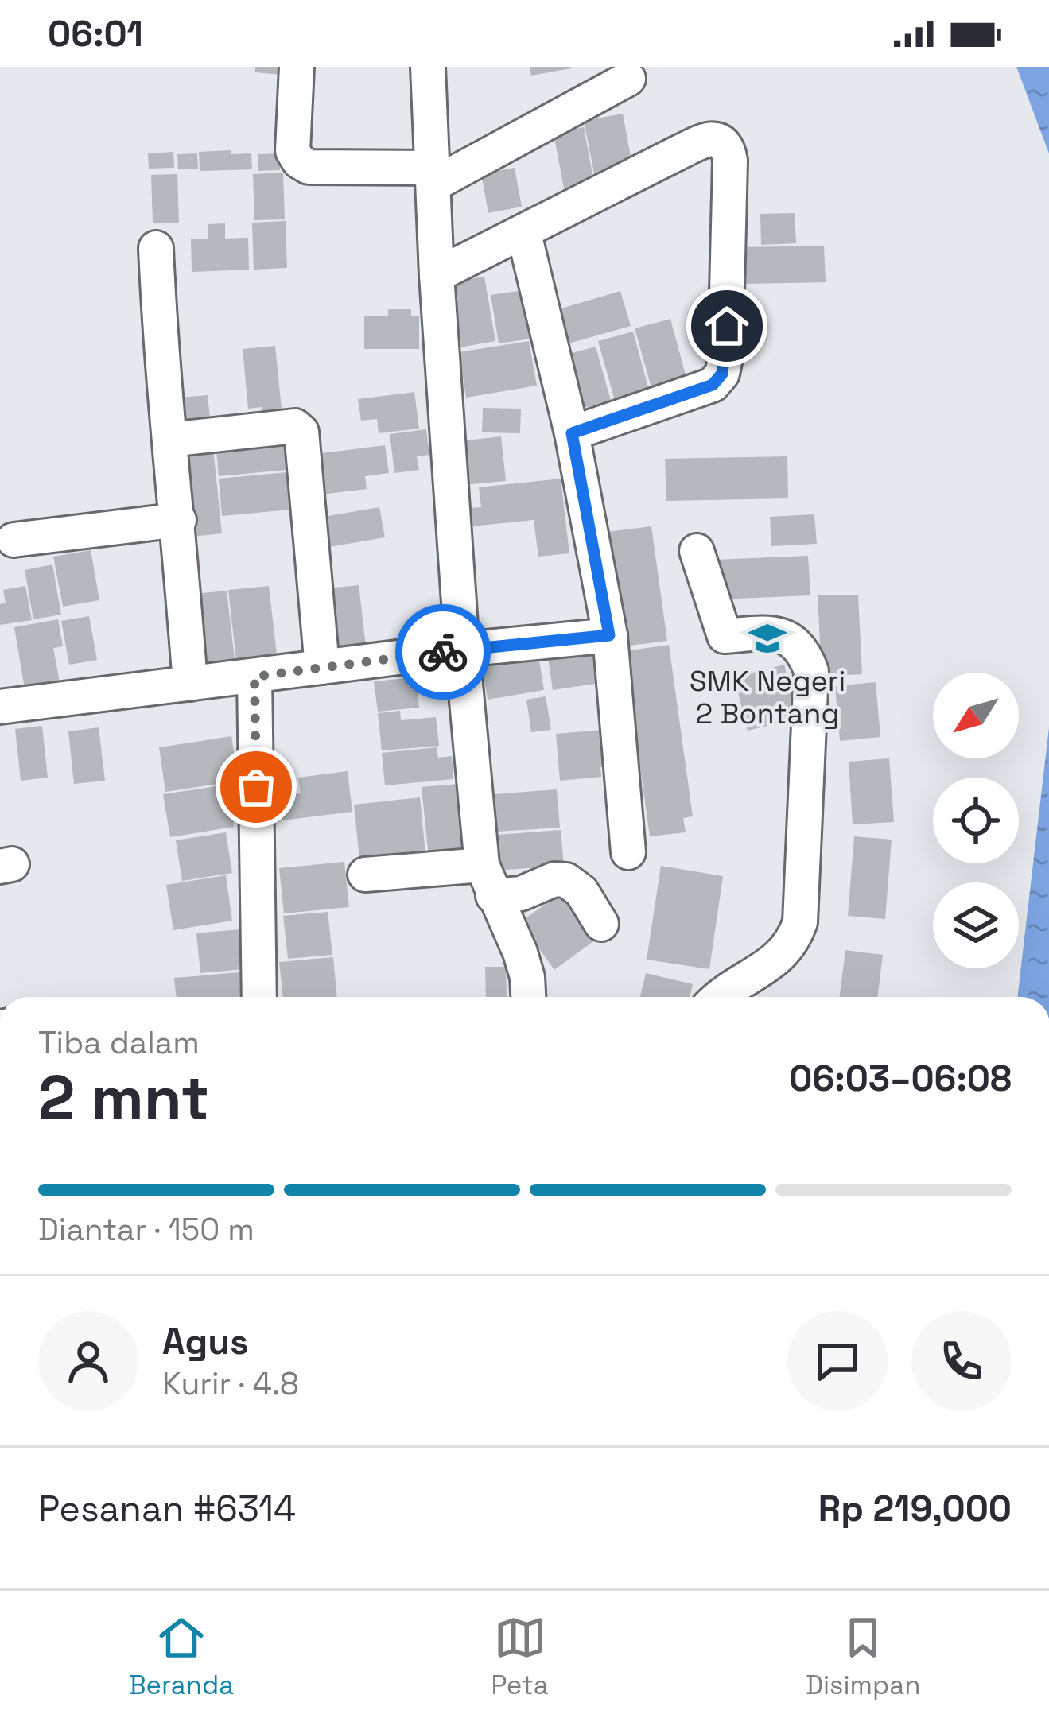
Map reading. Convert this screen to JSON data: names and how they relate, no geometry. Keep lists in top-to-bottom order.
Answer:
{
  "places": {
    "school or university": ["SMK Negeri 2 Bontang"]
  },
  "north": "bottom left",
  "page": {
    "status": "06:01",
    "heading": ["2 mnt", "Tiba dalam", "06:03–06:08"],
    "panel": [
      "Agus",
      "Kurir · 4.8",
      "Pesanan #6314",
      "Rp 219,000"
    ],
    "bar": "Diantar · 150 m",
    "tabs": ["Beranda", "Peta", "Disimpan"]
  }
}
